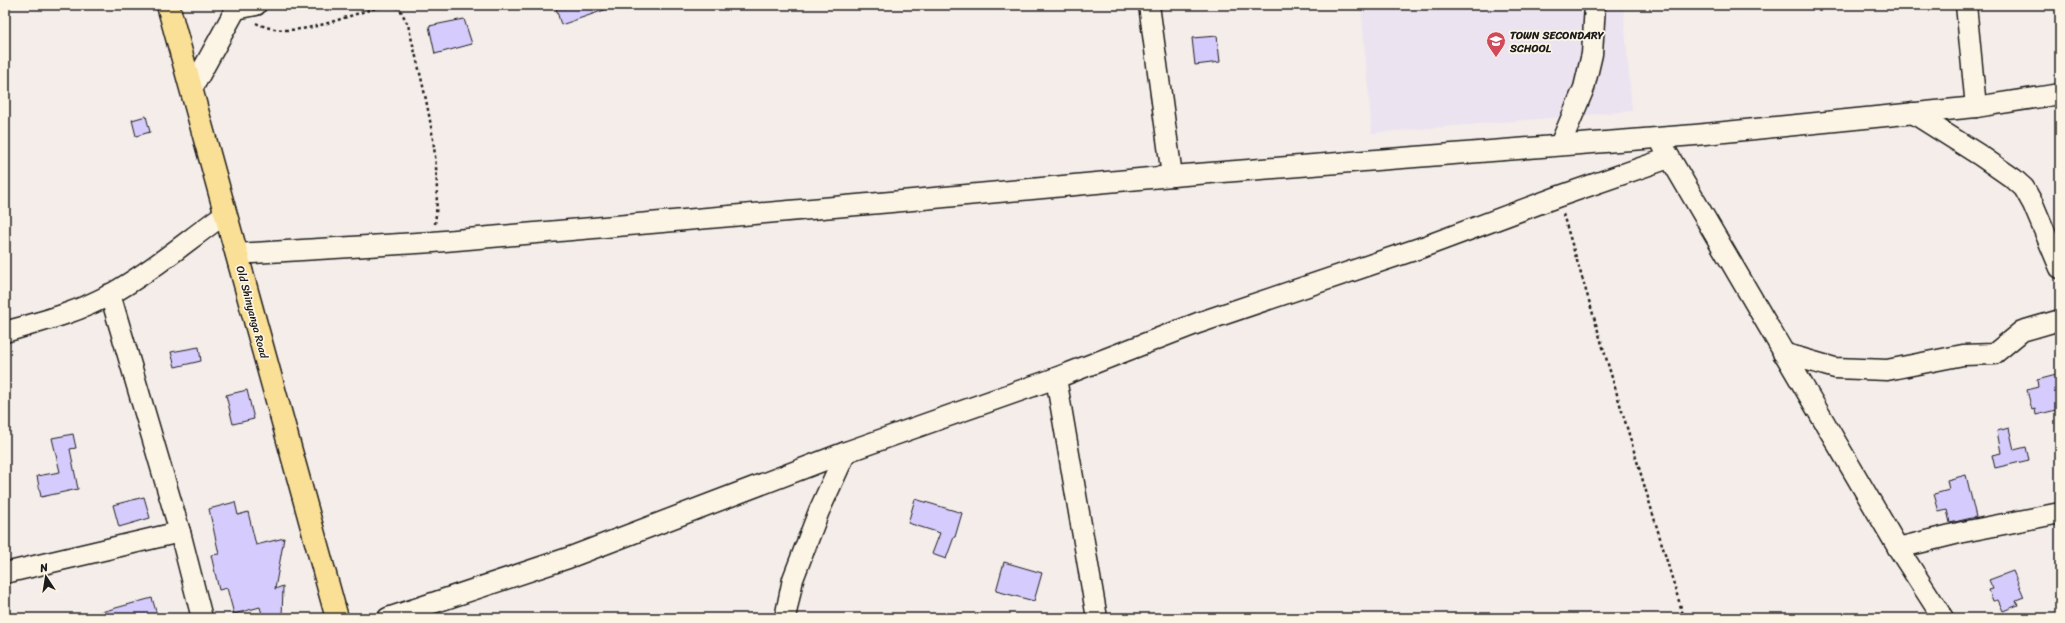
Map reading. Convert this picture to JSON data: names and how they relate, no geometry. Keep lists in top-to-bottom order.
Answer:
{
  "streets": {
    "main road": ["Old Shinyanga Road"]
  },
  "places": {
    "school or university": ["TOWN SECONDARY SCHOOL"]
  },
  "north": "top"
}
